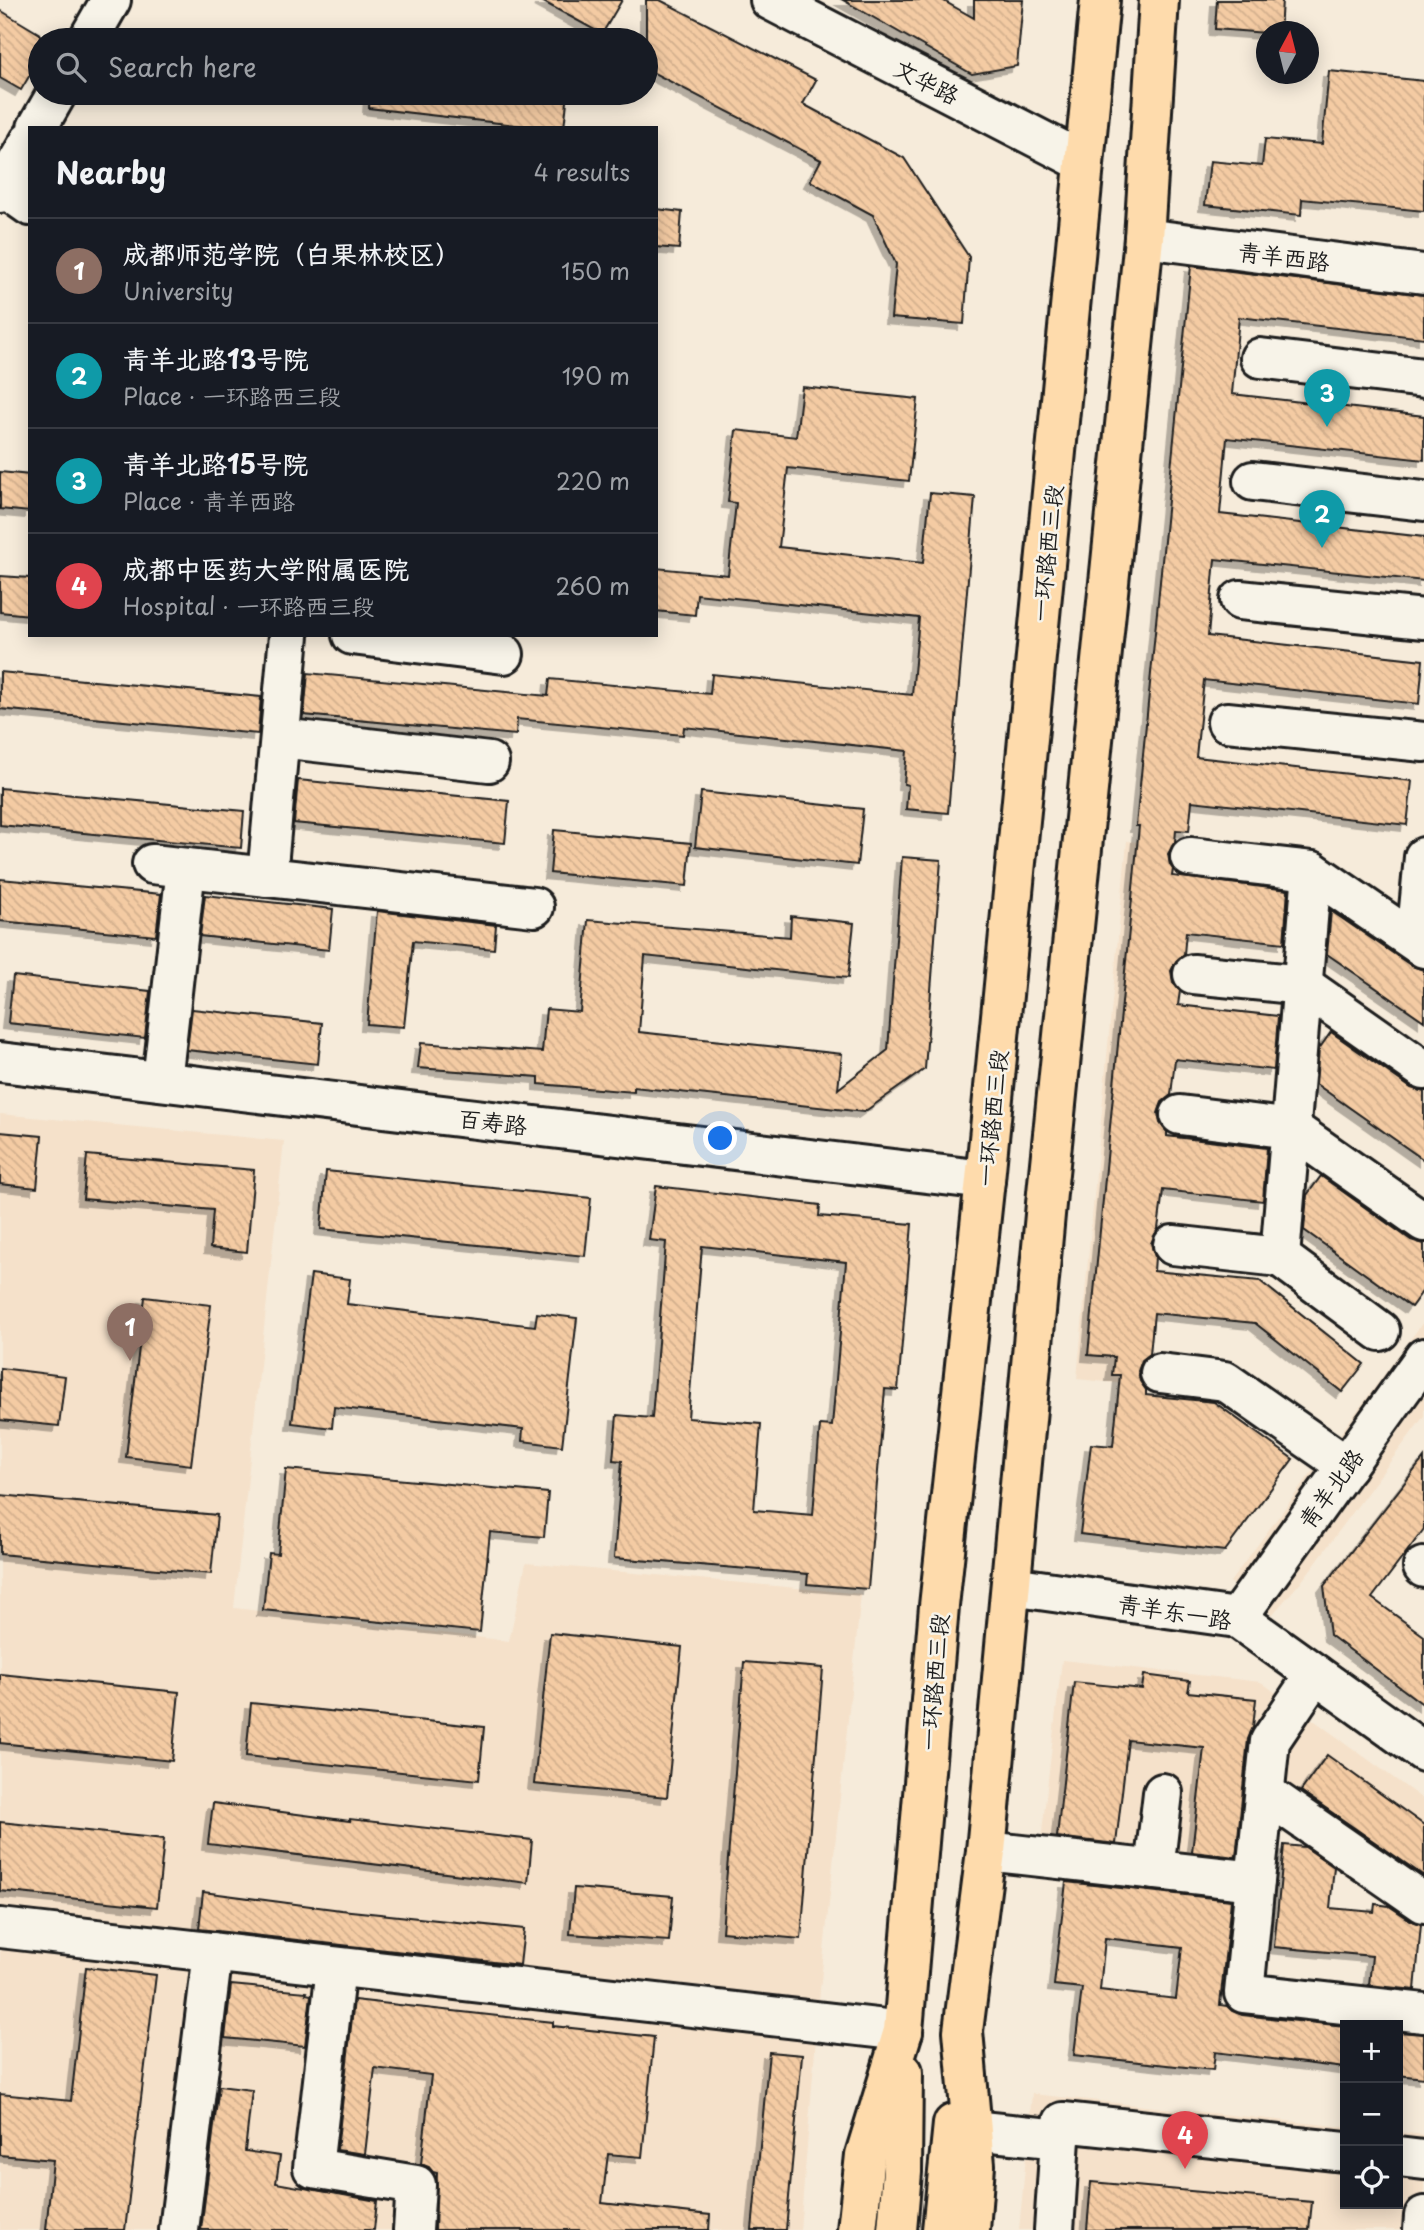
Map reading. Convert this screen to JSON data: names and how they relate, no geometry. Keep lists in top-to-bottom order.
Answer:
{
  "streets": {
    "main road": ["一环路西三段"],
    "street": [
      "文华路",
      "青羊西路",
      "百寿路",
      "青羊北路",
      "青羊东一路"
    ]
  },
  "crossings": [
    ["文华路", "一环路西三段"],
    ["一环路西三段", "百寿路"],
    ["青羊北路", "青羊东一路"]
  ],
  "north": "top",
  "page": {
    "search": "Search here",
    "heading": ["Nearby", "4 results"],
    "list": [
      {
        "mark": "1",
        "name": "成都师范学院（白果林校区）",
        "note": "University",
        "value": "150 m"
      },
      {
        "mark": "2",
        "name": "青羊北路13号院",
        "note": "Place · 一环路西三段",
        "value": "190 m"
      },
      {
        "mark": "3",
        "name": "青羊北路15号院",
        "note": "Place · 青羊西路",
        "value": "220 m"
      },
      {
        "mark": "4",
        "name": "成都中医药大学附属医院",
        "note": "Hospital · 一环路西三段",
        "value": "260 m"
      }
    ],
    "pins": [
      "3",
      "2",
      "1",
      "4"
    ],
    "map_buttons": ["+", "−"]
  }
}
